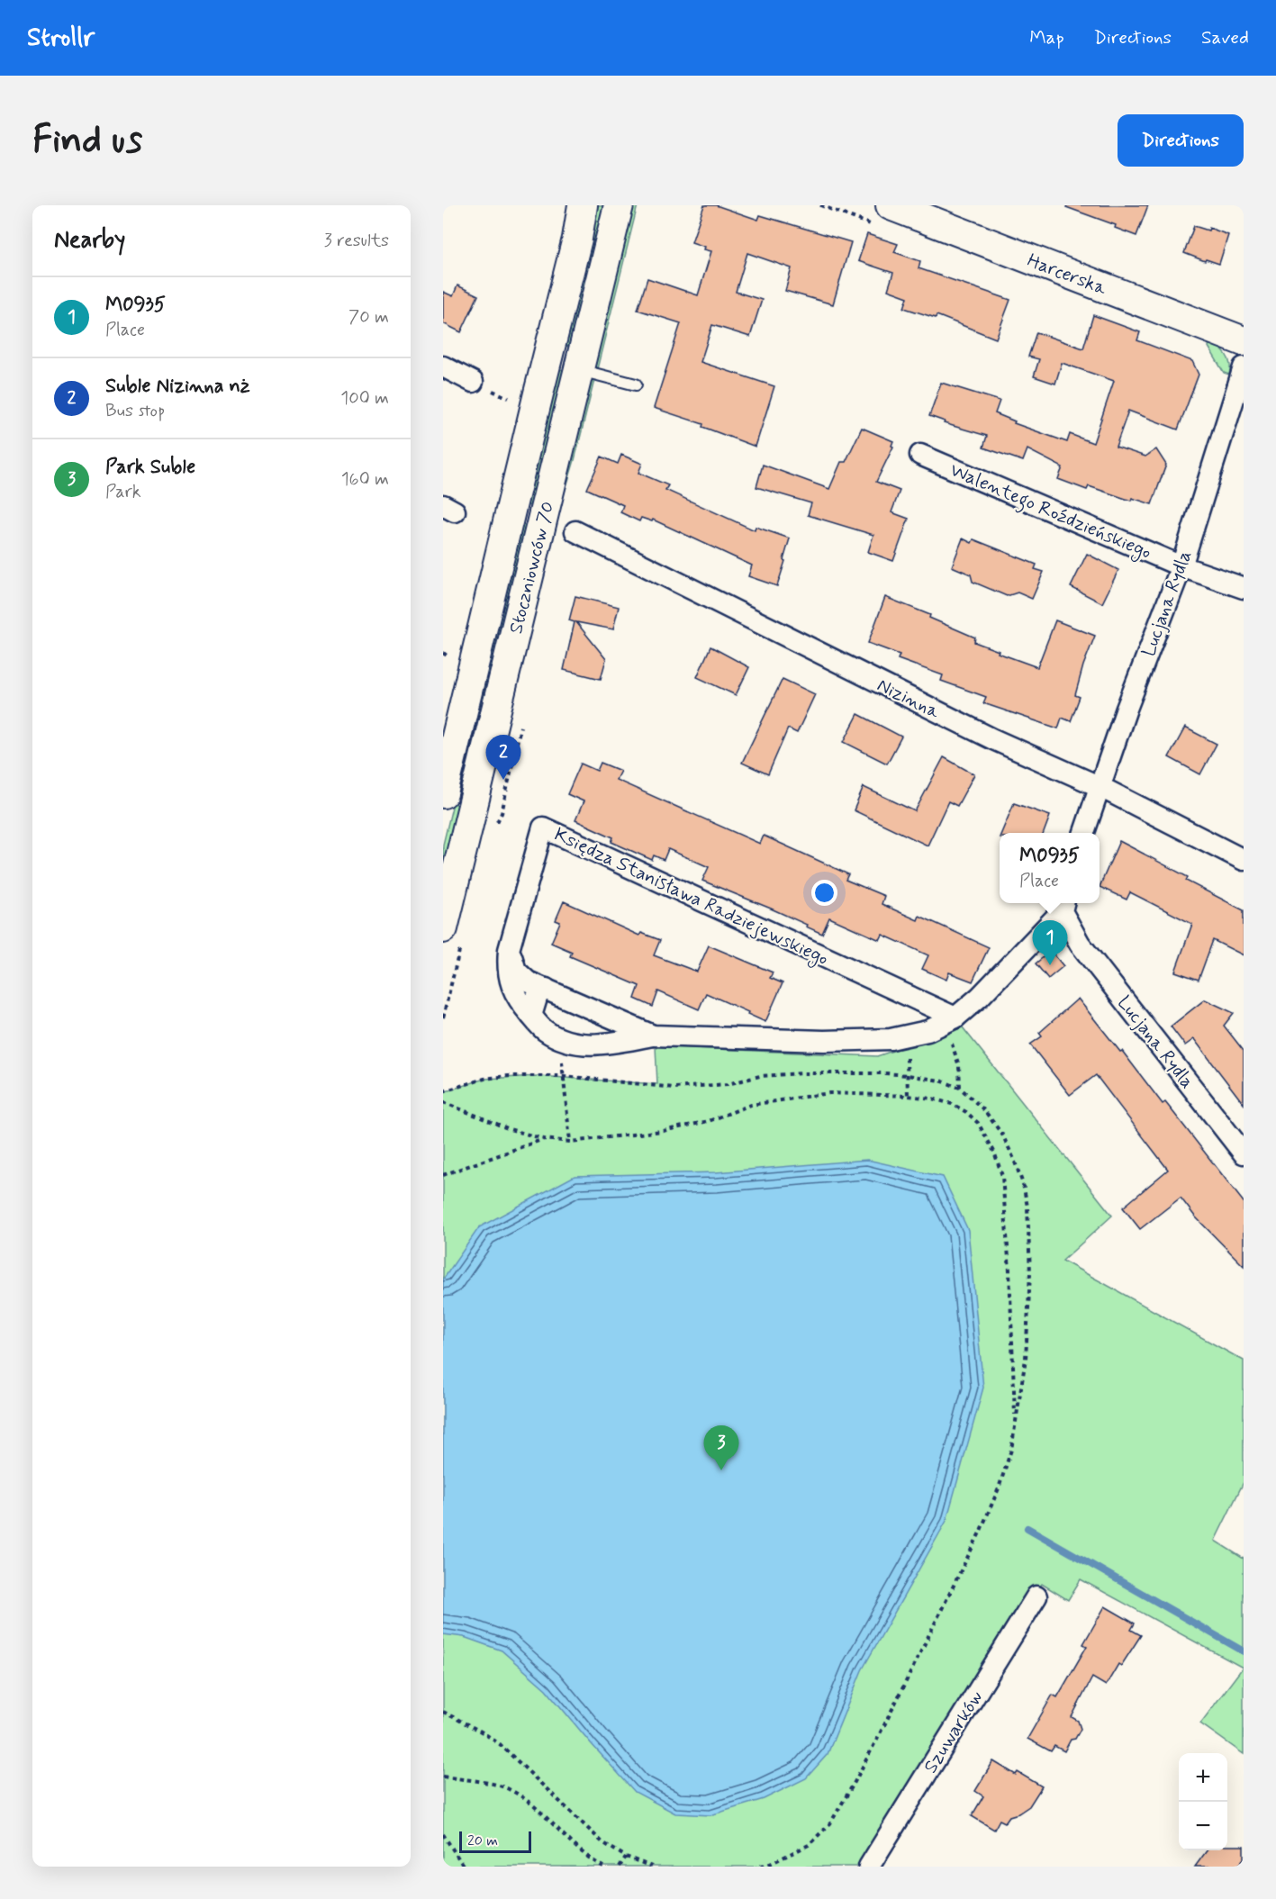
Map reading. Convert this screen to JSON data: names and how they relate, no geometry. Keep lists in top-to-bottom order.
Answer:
{
  "streets": {
    "street": [
      "Harcerska",
      "Walentego Roździeńskiego",
      "Stoczniowców 70",
      "Lucjana Rydla",
      "Nizinna",
      "Księdza Stanisława Radziejewskiego",
      "Szuwarków"
    ]
  },
  "crossings": [
    ["Walentego Roździeńskiego", "Lucjana Rydla"],
    ["Lucjana Rydla", "Nizinna"],
    ["Lucjana Rydla", "Księdza Stanisława Radziejewskiego"]
  ],
  "scale_bar": "20 m",
  "page": {
    "header": "Strollr",
    "nav": ["Map", "Directions", "Saved"],
    "buttons": "Directions",
    "title": "Find us",
    "heading": ["Nearby", "3 results"],
    "list": [
      {
        "mark": "1",
        "name": "M0935",
        "note": "Place",
        "value": "70 m"
      },
      {
        "mark": "2",
        "name": "Suble Nizinna nż",
        "note": "Bus stop",
        "value": "100 m"
      },
      {
        "mark": "3",
        "name": "Park Suble",
        "note": "Park",
        "value": "160 m"
      }
    ],
    "pins": ["2", "1", "3"],
    "popup": ["M0935", "Place"],
    "map_buttons": ["+", "−"],
    "scale": "20 m"
  }
}
